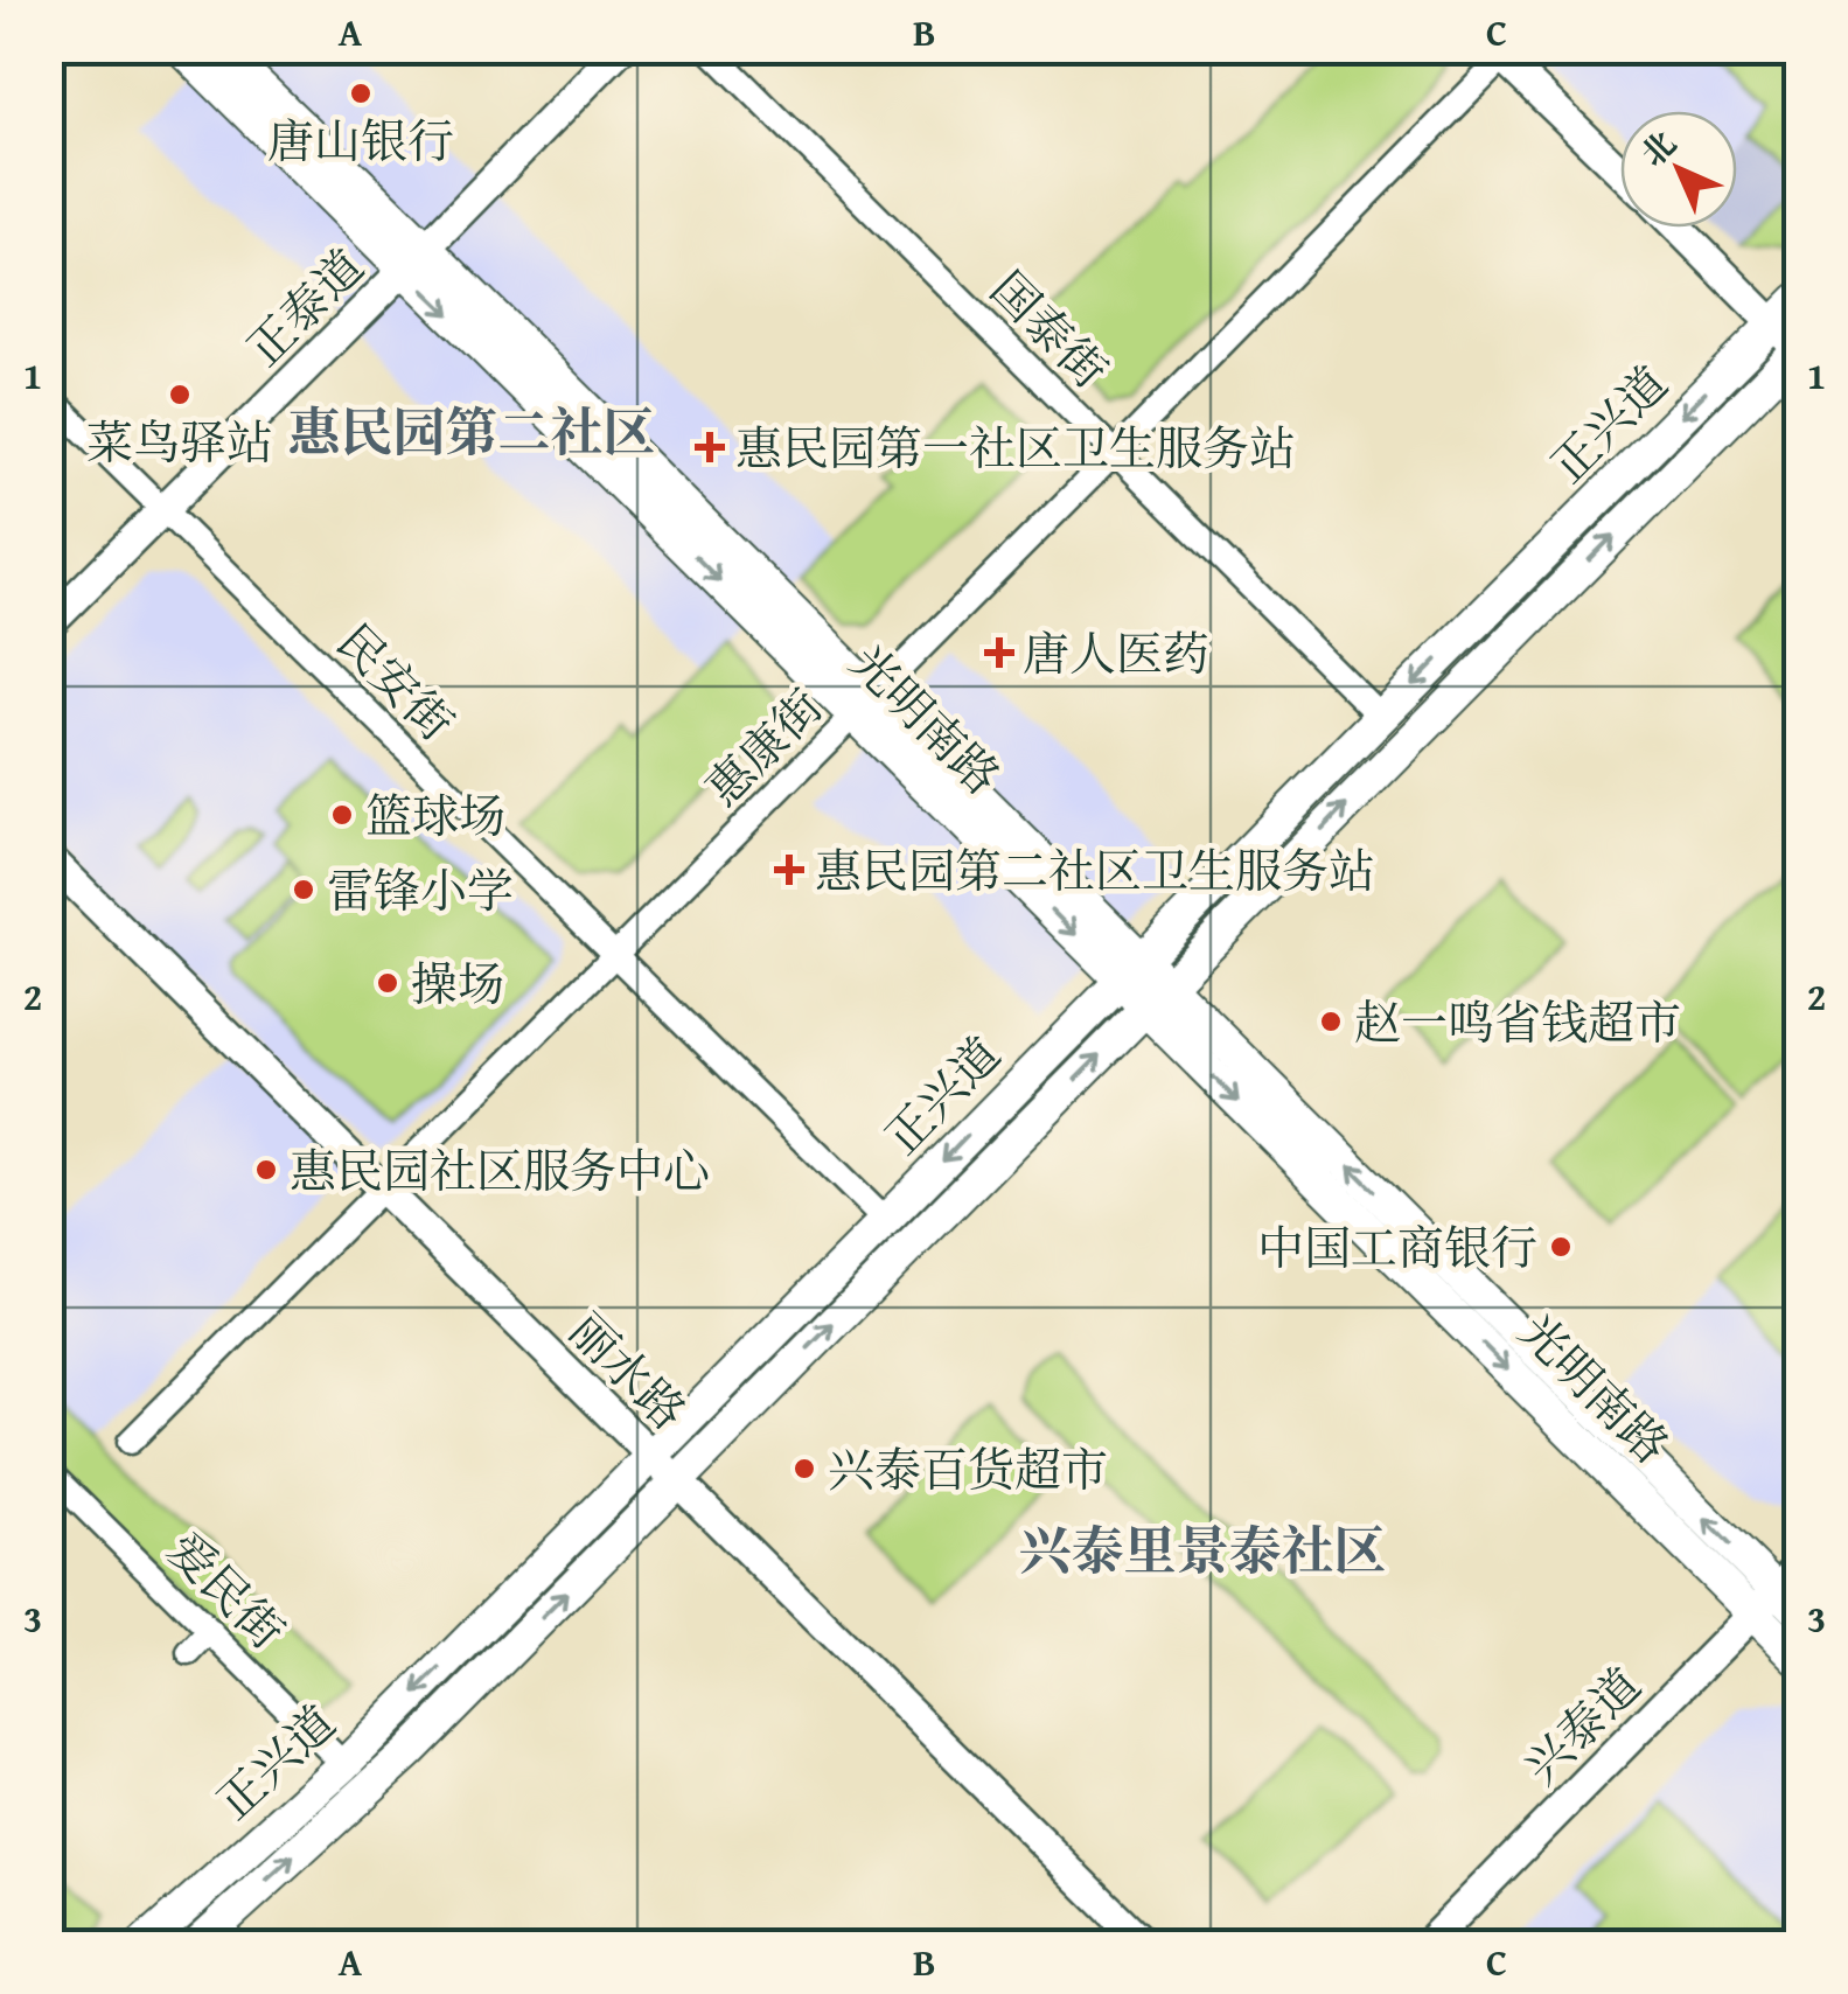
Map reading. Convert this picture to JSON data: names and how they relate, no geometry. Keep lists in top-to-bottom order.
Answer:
{
  "streets": {
    "main road": ["正兴道", "光明南路"],
    "street": [
      "正泰道",
      "国泰街",
      "民安街",
      "惠康街",
      "丽水路",
      "爱民街",
      "兴泰道"
    ]
  },
  "crossings": [
    ["正泰道", "民安街"],
    ["正泰道", "光明南路"],
    ["国泰街", "正兴道"],
    ["国泰街", "惠康街"],
    ["正兴道", "民安街"],
    ["正兴道", "光明南路"],
    ["正兴道", "丽水路"],
    ["正兴道", "爱民街"],
    ["民安街", "惠康街"],
    ["光明南路", "惠康街"],
    ["光明南路", "兴泰道"],
    ["惠康街", "丽水路"]
  ],
  "districts": ["惠民园第二社区", "兴泰里景泰社区"],
  "places": {
    "other": [
      "唐山银行",
      "菜鸟驿站",
      "篮球场",
      "雷锋小学",
      "操场",
      "赵一鸣省钱超市",
      "惠民园社区服务中心",
      "中国工商银行",
      "兴泰百货超市"
    ],
    "health": ["惠民园第一社区卫生服务站", "唐人医药", "惠民园第二社区卫生服务站"]
  },
  "north": "top left",
  "grid": {
    "columns": ["A", "B", "C"],
    "rows": ["1", "2", "3"]
  }
}
